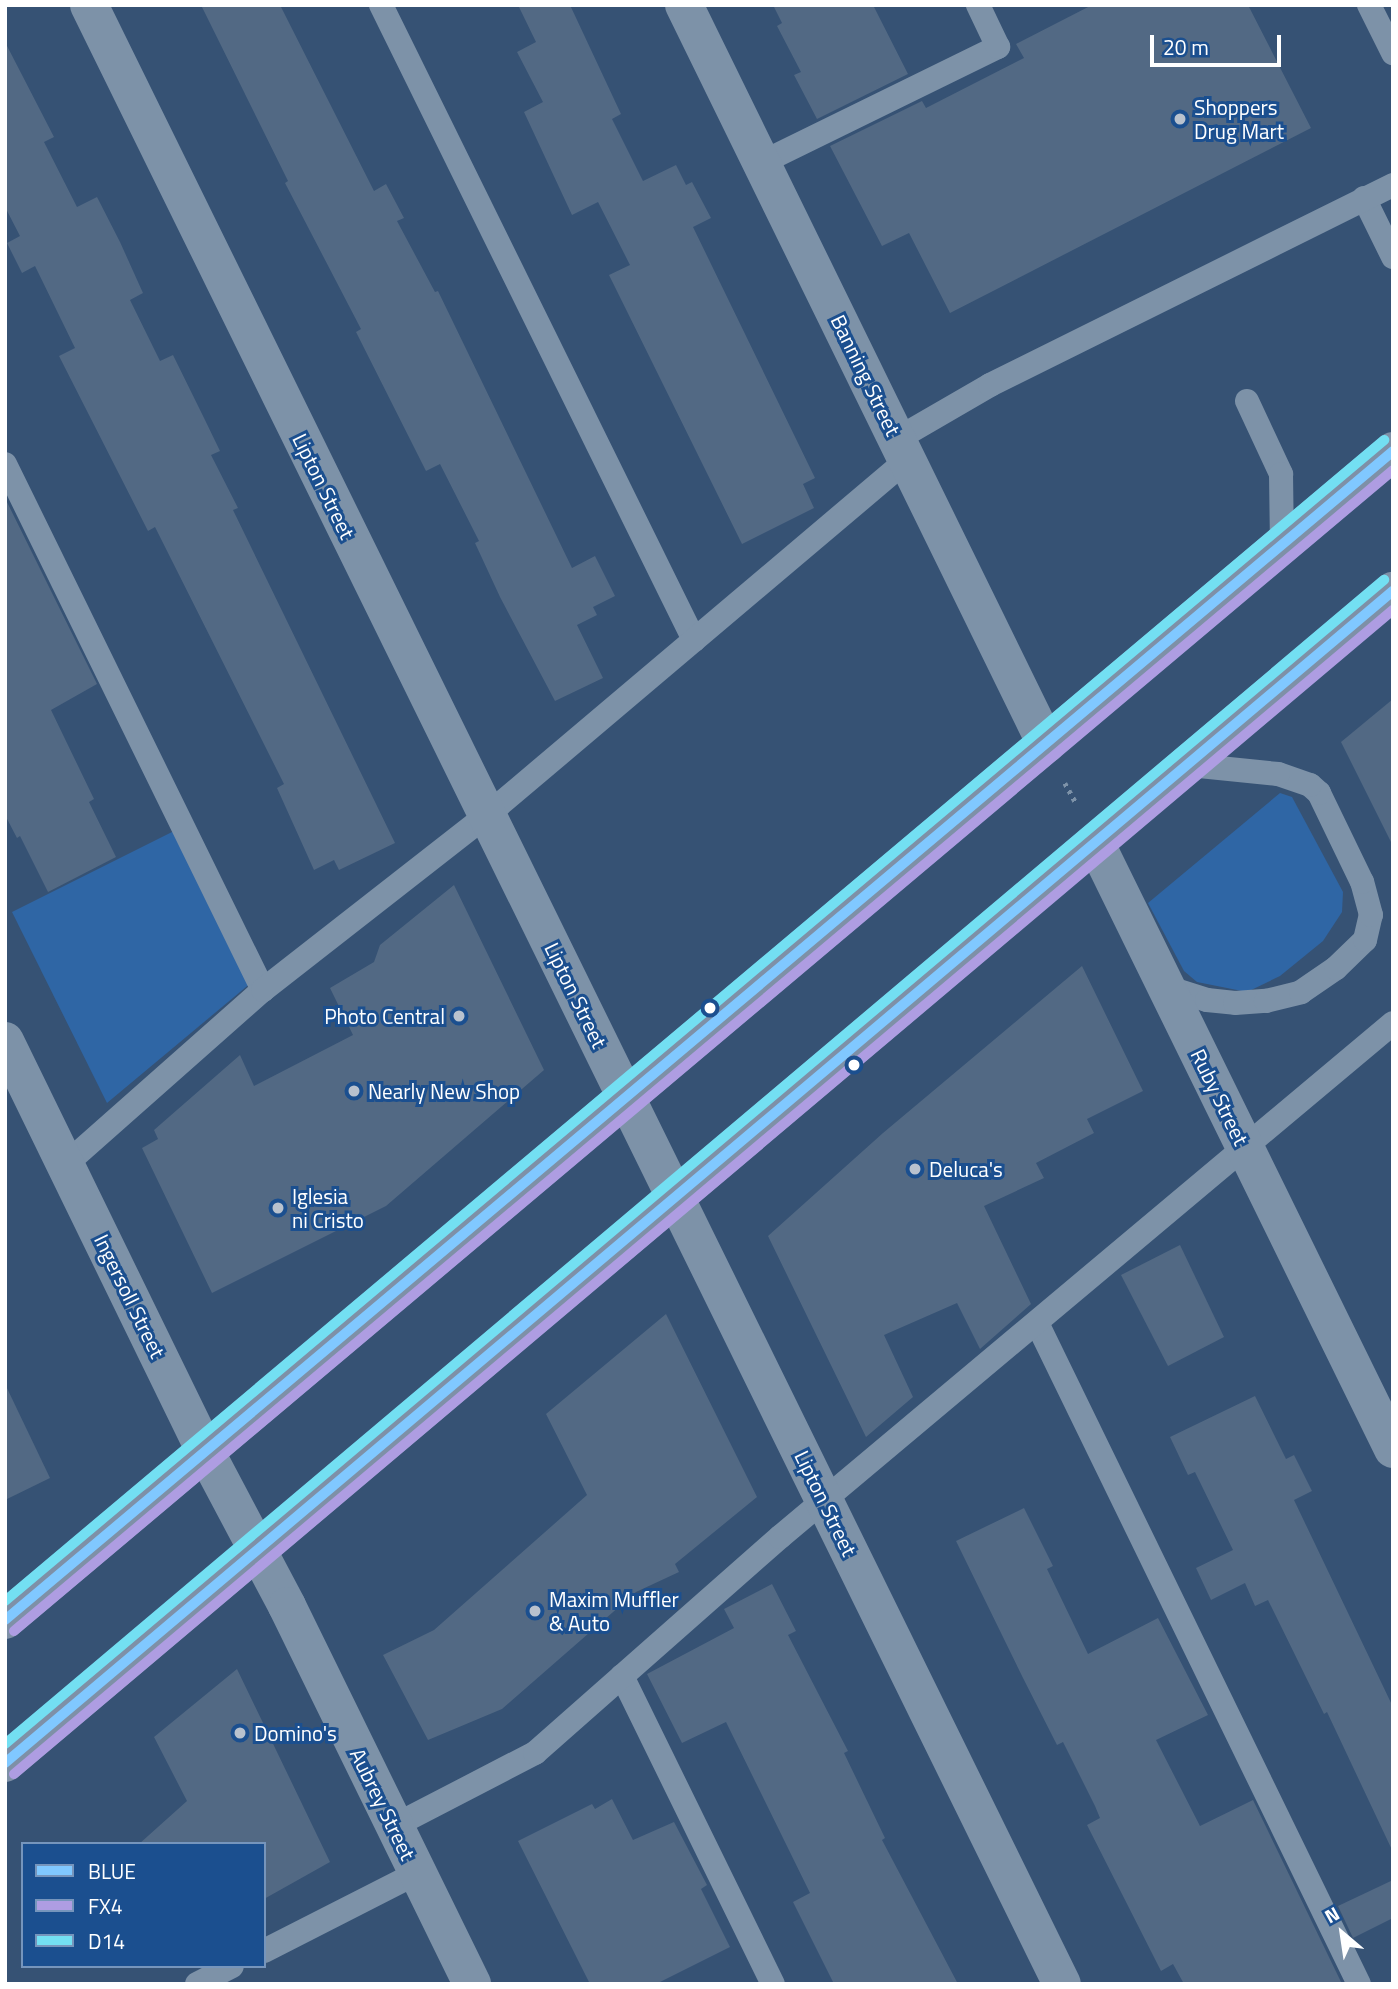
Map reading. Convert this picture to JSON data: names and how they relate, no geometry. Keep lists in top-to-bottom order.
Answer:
{
  "streets": {
    "street": [
      "Banning Street",
      "Lipton Street",
      "Ruby Street",
      "Ingersoll Street",
      "Aubrey Street"
    ]
  },
  "crossings": [
    ["Ingersoll Street", "Aubrey Street"]
  ],
  "places": [
    "Shoppers Drug Mart",
    "Photo Central",
    "Nearly New Shop",
    "Deluca's",
    "Iglesia ni Cristo",
    "Maxim Muffler & Auto",
    "Domino's"
  ],
  "lines": ["transit line D14", "transit line BLUE", "transit line FX4"],
  "legend": ["BLUE", "FX4", "D14"],
  "scale_bar": "20 m",
  "north": "top left"
}
